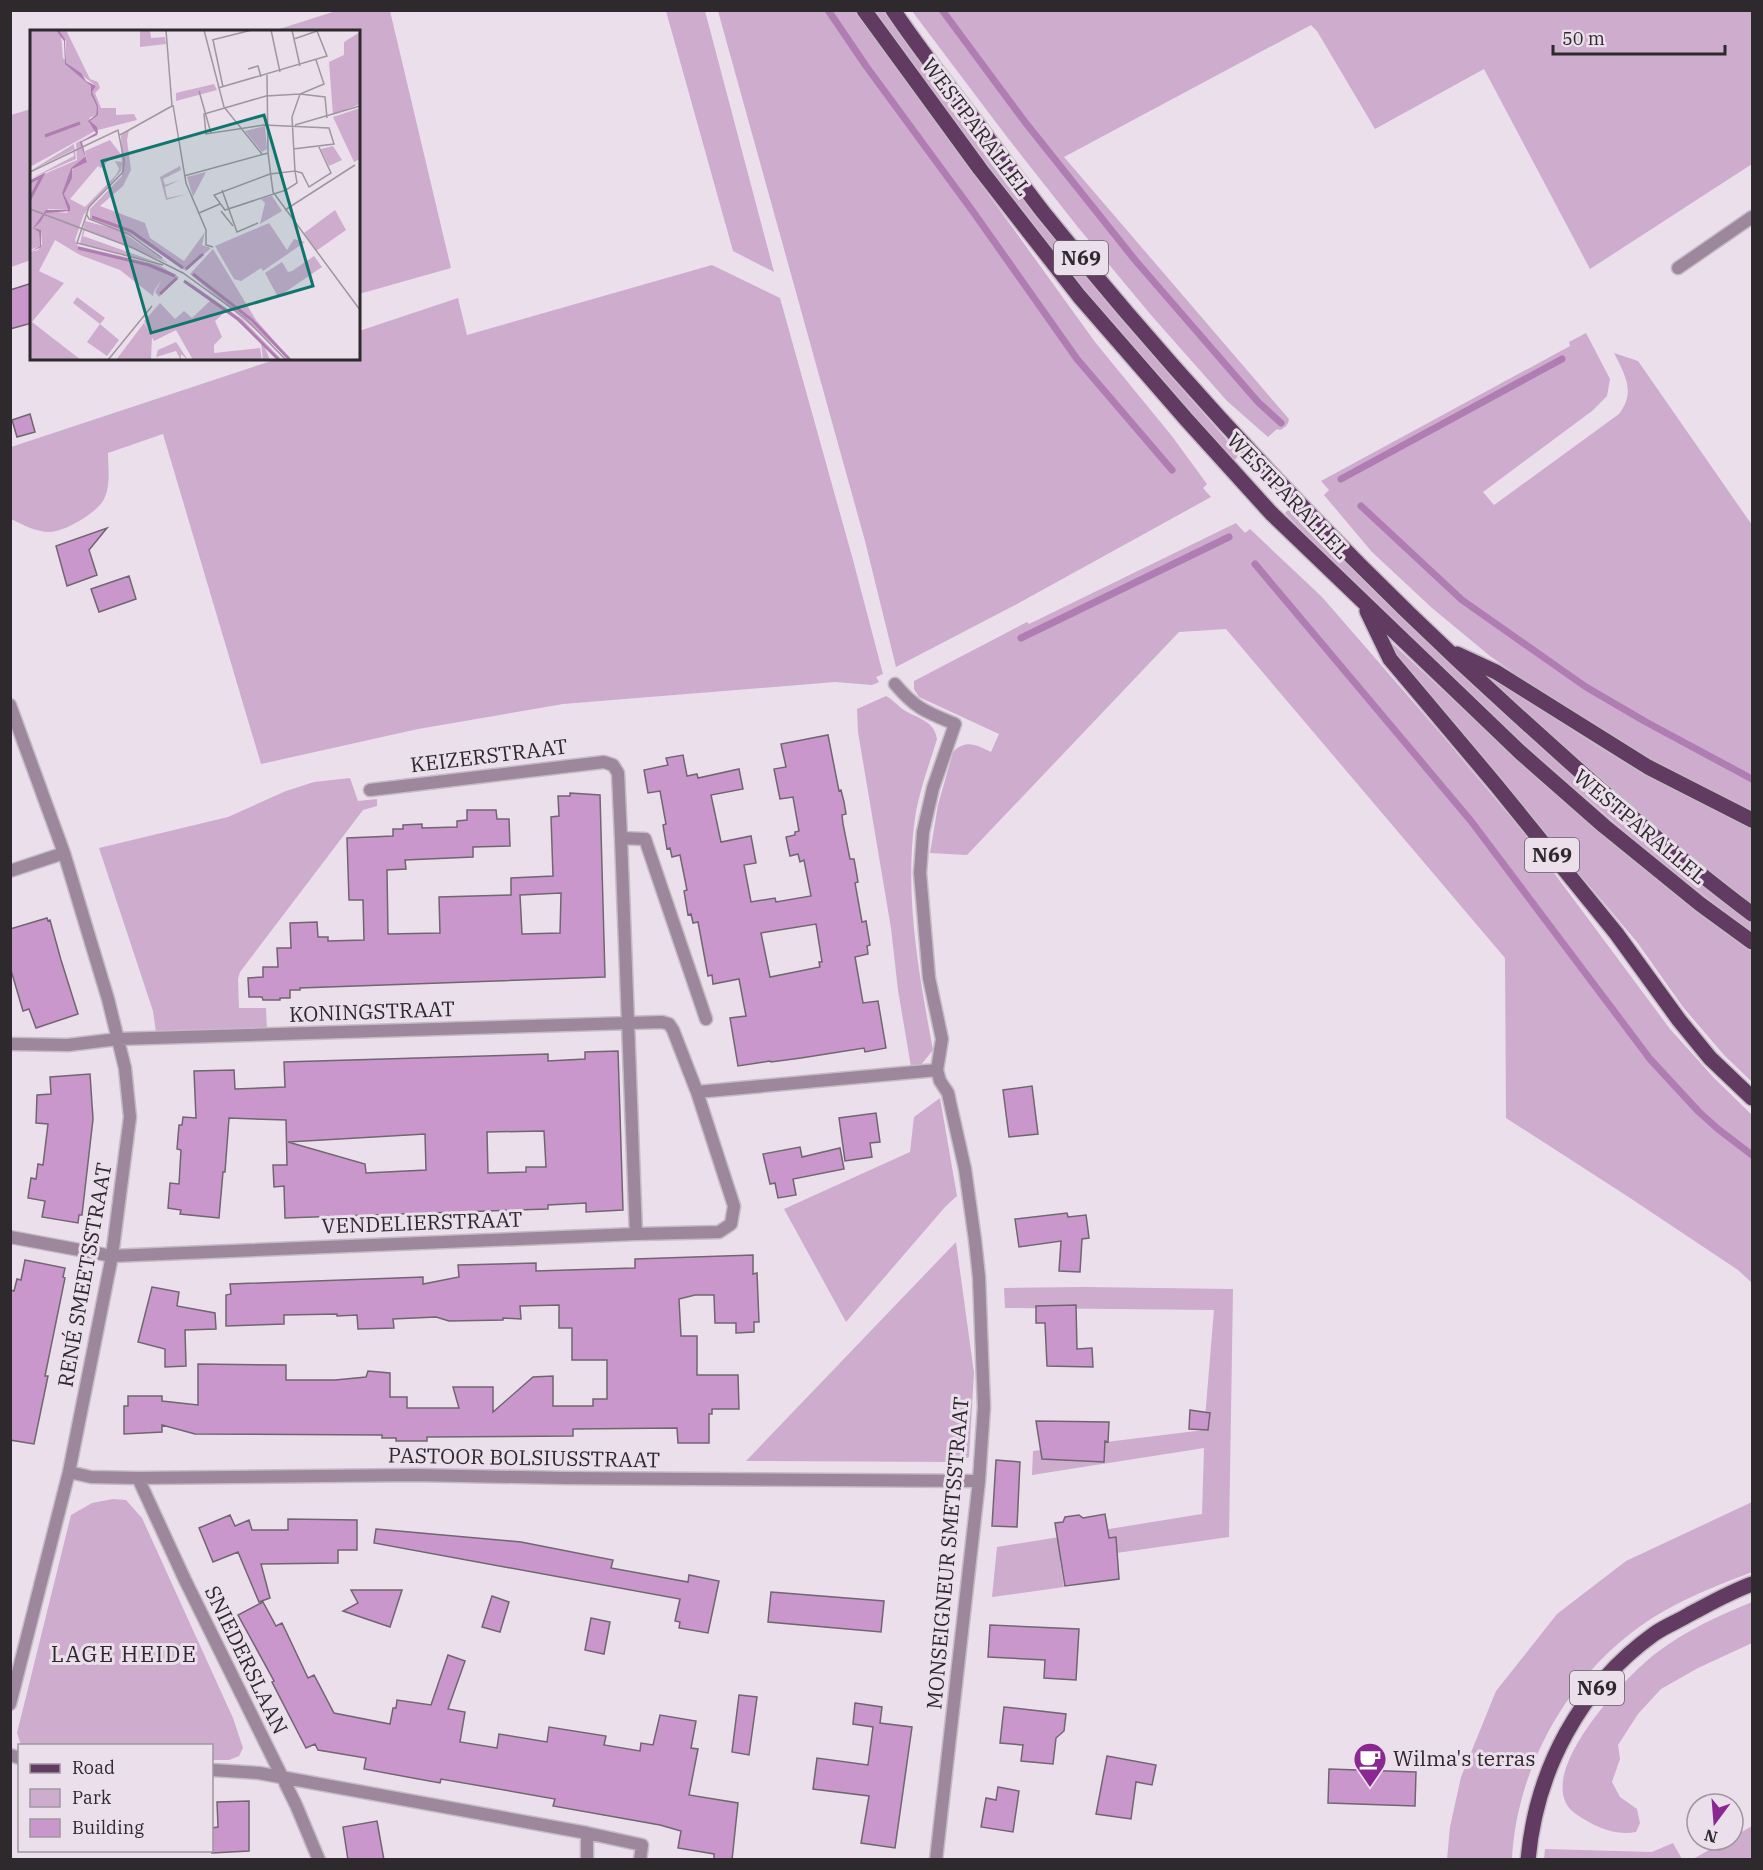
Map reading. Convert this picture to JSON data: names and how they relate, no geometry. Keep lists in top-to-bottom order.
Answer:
{
  "streets": {
    "main road": ["WESTPARALLEL", "N69"],
    "street": [
      "KEIZERSTRAAT",
      "KONINGSTRAAT",
      "VENDELIERSTRAAT",
      "RENÉ SMEETSSTRAAT",
      "PASTOOR BOLSIUSSTRAAT",
      "MONSEIGNEUR SMETSSTRAAT",
      "SNIEDERSLAAN"
    ]
  },
  "crossings": [
    ["WESTPARALLEL", "N69"],
    ["KONINGSTRAAT", "VENDELIERSTRAAT"],
    ["KONINGSTRAAT", "RENÉ SMEETSSTRAAT"],
    ["VENDELIERSTRAAT", "RENÉ SMEETSSTRAAT"],
    ["RENÉ SMEETSSTRAAT", "PASTOOR BOLSIUSSTRAAT"],
    ["PASTOOR BOLSIUSSTRAAT", "MONSEIGNEUR SMETSSTRAAT"],
    ["PASTOOR BOLSIUSSTRAAT", "SNIEDERSLAAN"]
  ],
  "districts": ["LAGE HEIDE"],
  "places": {
    "cafe": ["Wilma's terras"]
  },
  "legend": ["Road", "Park", "Building"],
  "scale_bar": "50 m",
  "north": "bottom"
}
